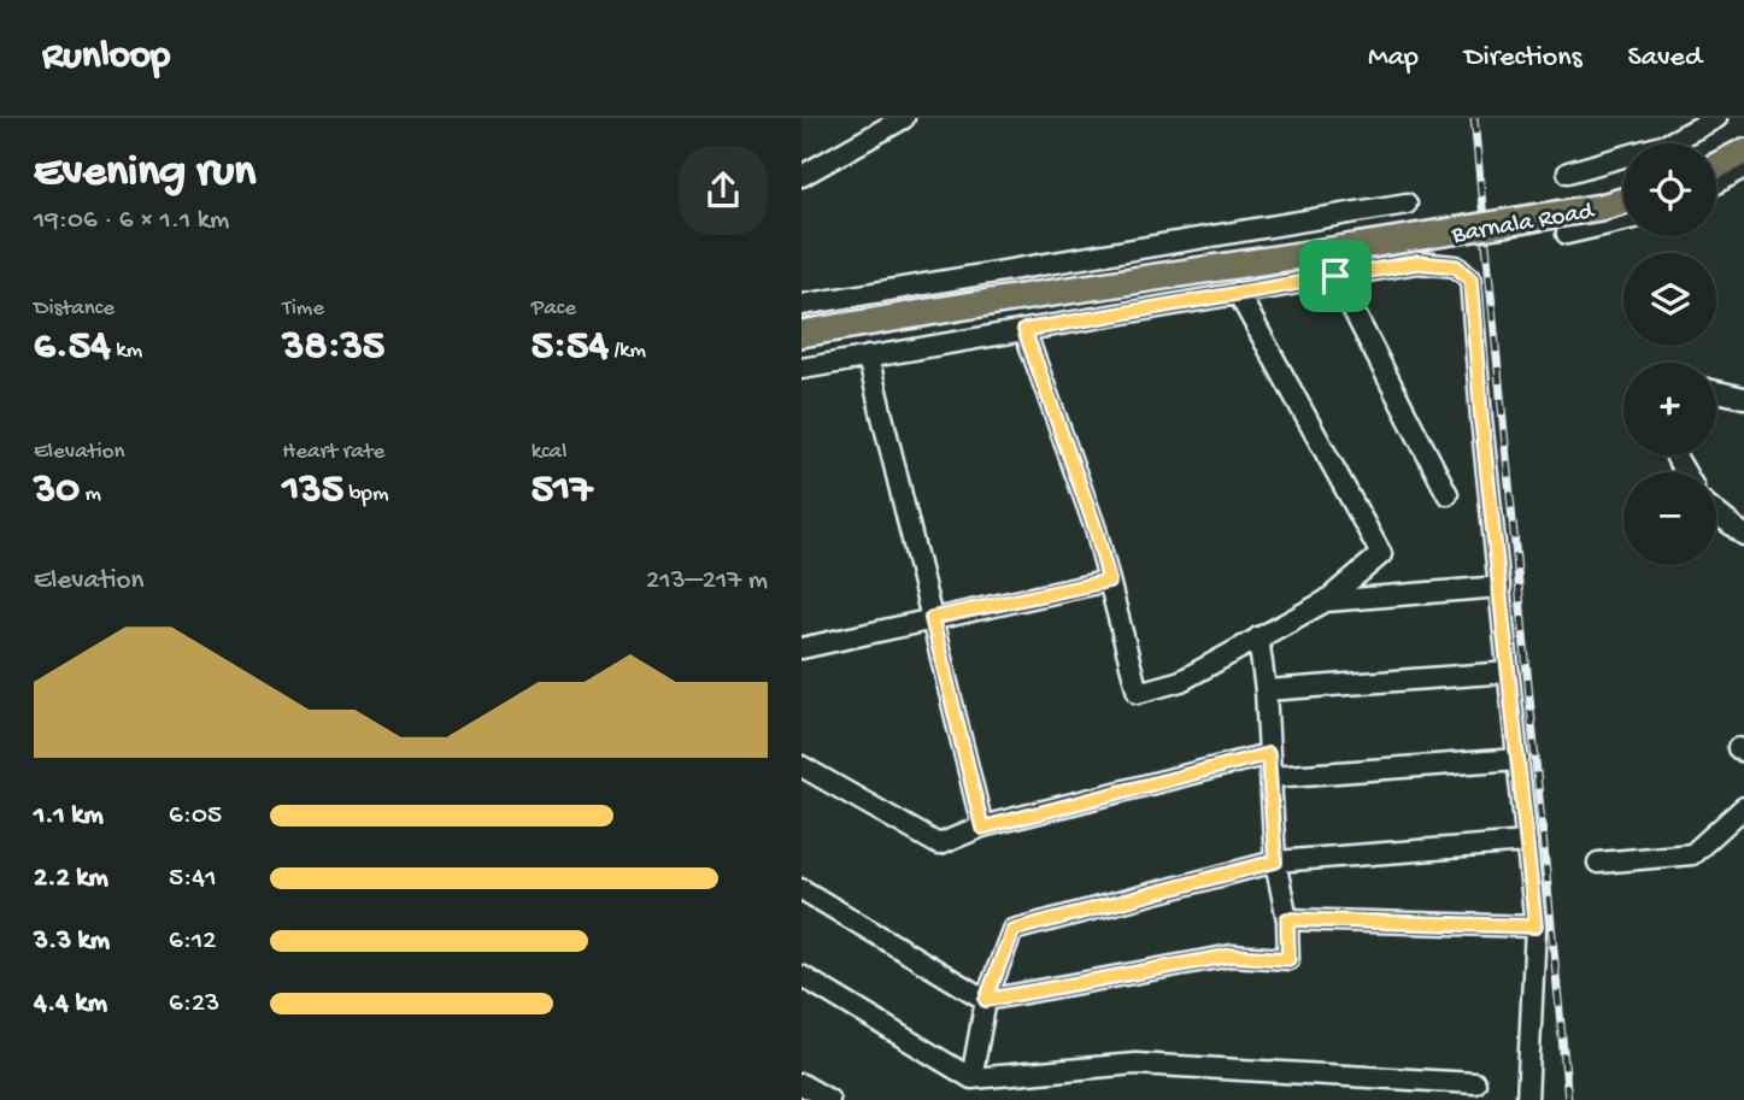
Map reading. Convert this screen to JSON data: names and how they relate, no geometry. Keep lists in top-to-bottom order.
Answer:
{
  "streets": {
    "main road": ["Barnala Road"]
  },
  "page": {
    "header": "Runloop",
    "nav": ["Map", "Directions", "Saved"],
    "heading": ["Evening run", "19:06 · 6 × 1.1 km"],
    "map_buttons": ["+", "−"],
    "stats": [
      ["Distance", "6.54 km"],
      ["Time", "38:35"],
      ["Pace", "5:54 /km"],
      ["Elevation", "30 m"],
      ["Heart rate", "135 bpm"],
      ["kcal", "517"]
    ],
    "chart": ["Elevation", "213–217 m"],
    "list": [
      {
        "name": "1.1 km",
        "note": "6:05"
      },
      {
        "name": "2.2 km",
        "note": "5:41"
      },
      {
        "name": "3.3 km",
        "note": "6:12"
      },
      {
        "name": "4.4 km",
        "note": "6:23"
      }
    ]
  }
}
